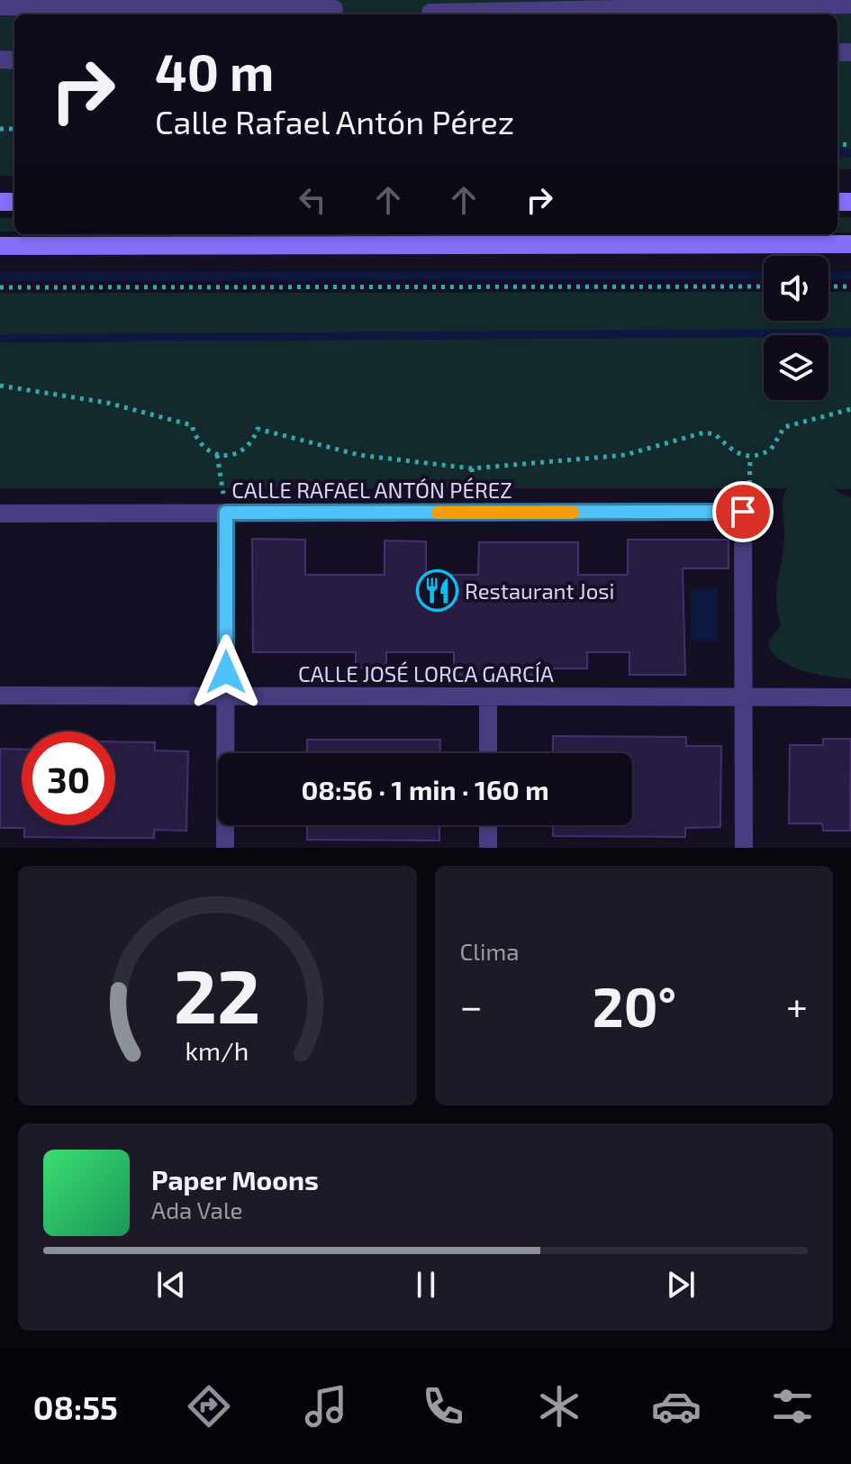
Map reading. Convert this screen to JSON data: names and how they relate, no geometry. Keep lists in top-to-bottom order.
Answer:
{
  "streets": {
    "street": ["CALLE RAFAEL ANTÓN PÉREZ", "CALLE JOSÉ LORCA GARCÍA"]
  },
  "places": {
    "restaurant": ["Restaurant Josi"]
  },
  "page": {
    "turn": ["40 m", "Calle Rafael Antón Pérez"],
    "limit": "30",
    "trip": "08:56 · 1 min · 160 m",
    "tile": "Clima",
    "heat": ["−", "20°", "+"],
    "song": ["Paper Moons", "Ada Vale"],
    "tabs": "08:55",
    "gauge": ["22", "km/h"]
  }
}
